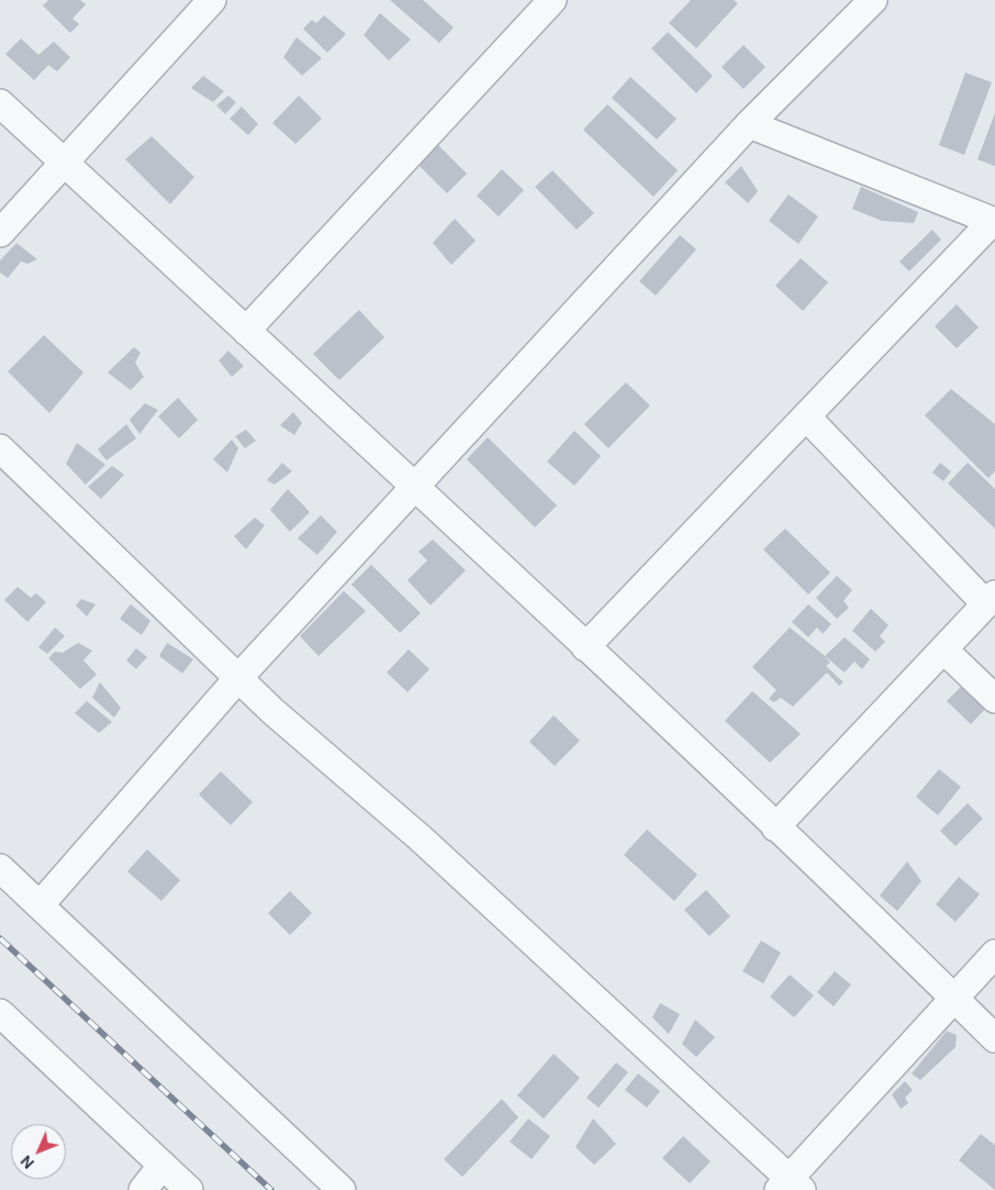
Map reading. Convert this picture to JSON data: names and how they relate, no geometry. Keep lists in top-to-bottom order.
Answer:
{
  "north": "bottom left"
}
